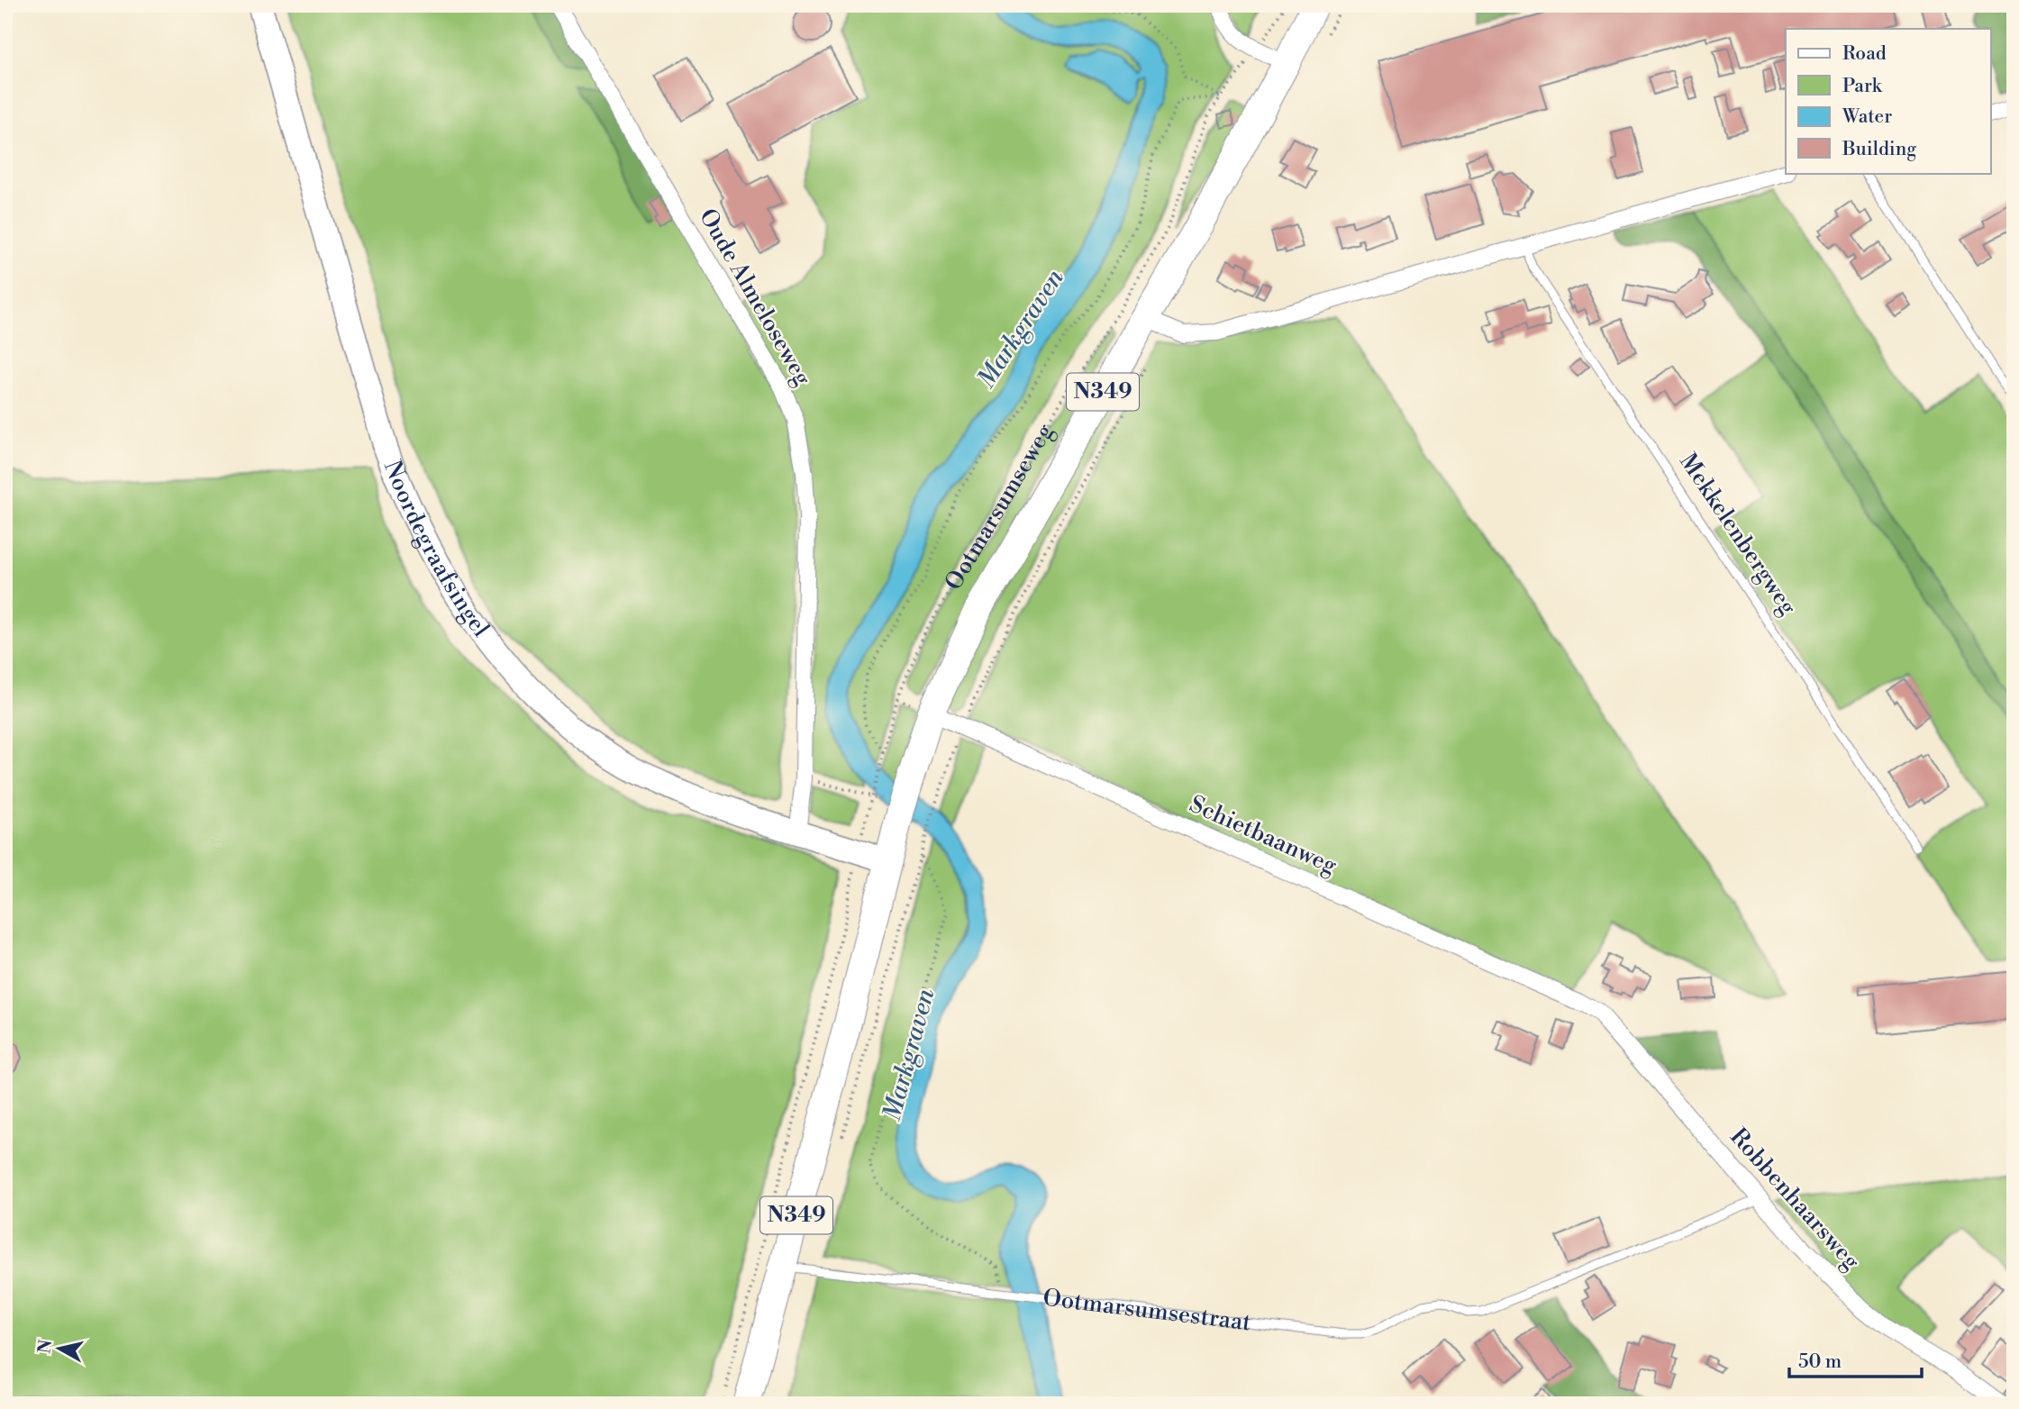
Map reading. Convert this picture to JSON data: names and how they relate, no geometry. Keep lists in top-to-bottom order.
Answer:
{
  "streets": {
    "main road": ["N349", "Ootmarsumseweg", "Noordegraafsingel"],
    "street": ["Oude Almeloseweg", "Schietbaanweg", "Robbenhaarsweg"],
    "lane": ["Mekkelenbergweg", "Ootmarsumsestraat"]
  },
  "crossings": [
    ["Oude Almeloseweg", "Noordegraafsingel"],
    ["N349", "Ootmarsumseweg"],
    ["N349", "Noordegraafsingel"],
    ["N349", "Ootmarsumsestraat"],
    ["Ootmarsumseweg", "Noordegraafsingel"],
    ["Ootmarsumseweg", "Schietbaanweg"],
    ["Schietbaanweg", "Robbenhaarsweg"],
    ["Robbenhaarsweg", "Ootmarsumsestraat"]
  ],
  "water": ["Markgraven"],
  "legend": [
    "Road",
    "Park",
    "Water",
    "Building"
  ],
  "scale_bar": "50 m",
  "north": "left"
}
